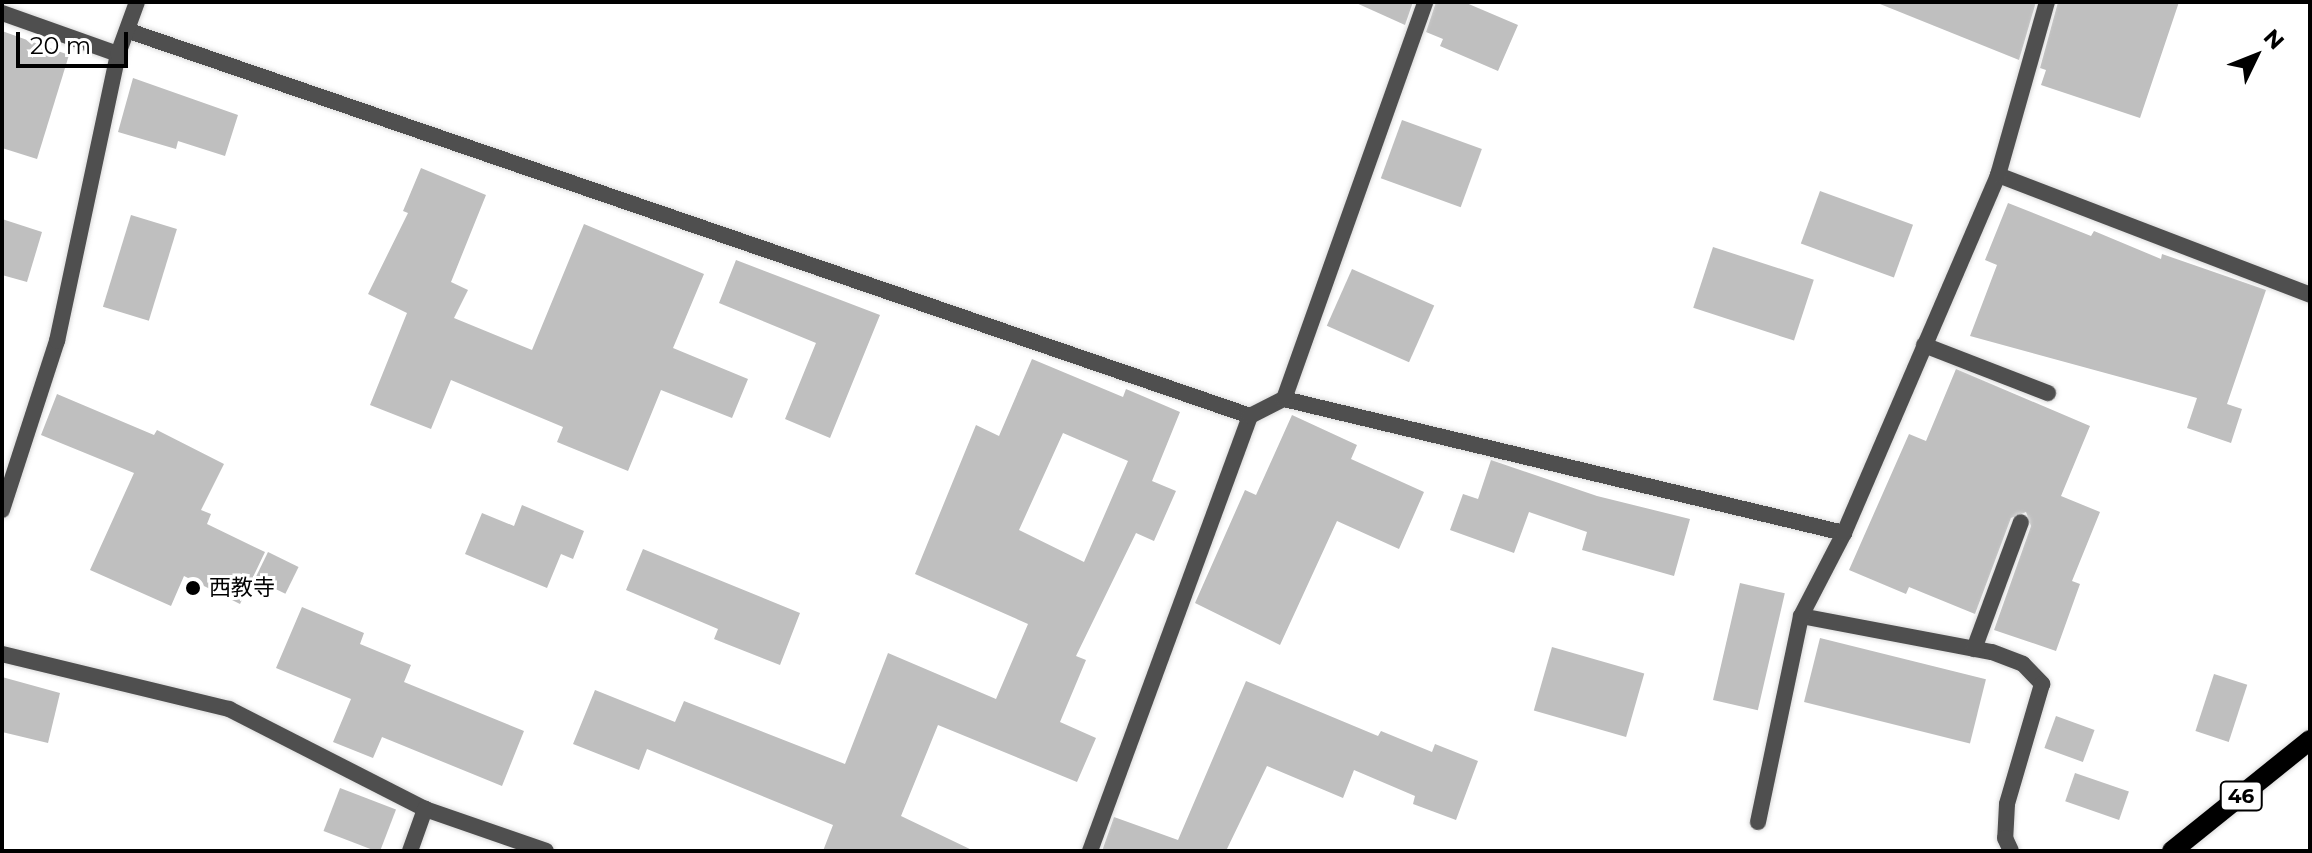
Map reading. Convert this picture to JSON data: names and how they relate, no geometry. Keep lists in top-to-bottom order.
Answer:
{
  "streets": {
    "main road": ["46"]
  },
  "places": ["西教寺"],
  "scale_bar": "20 m",
  "north": "top right"
}
